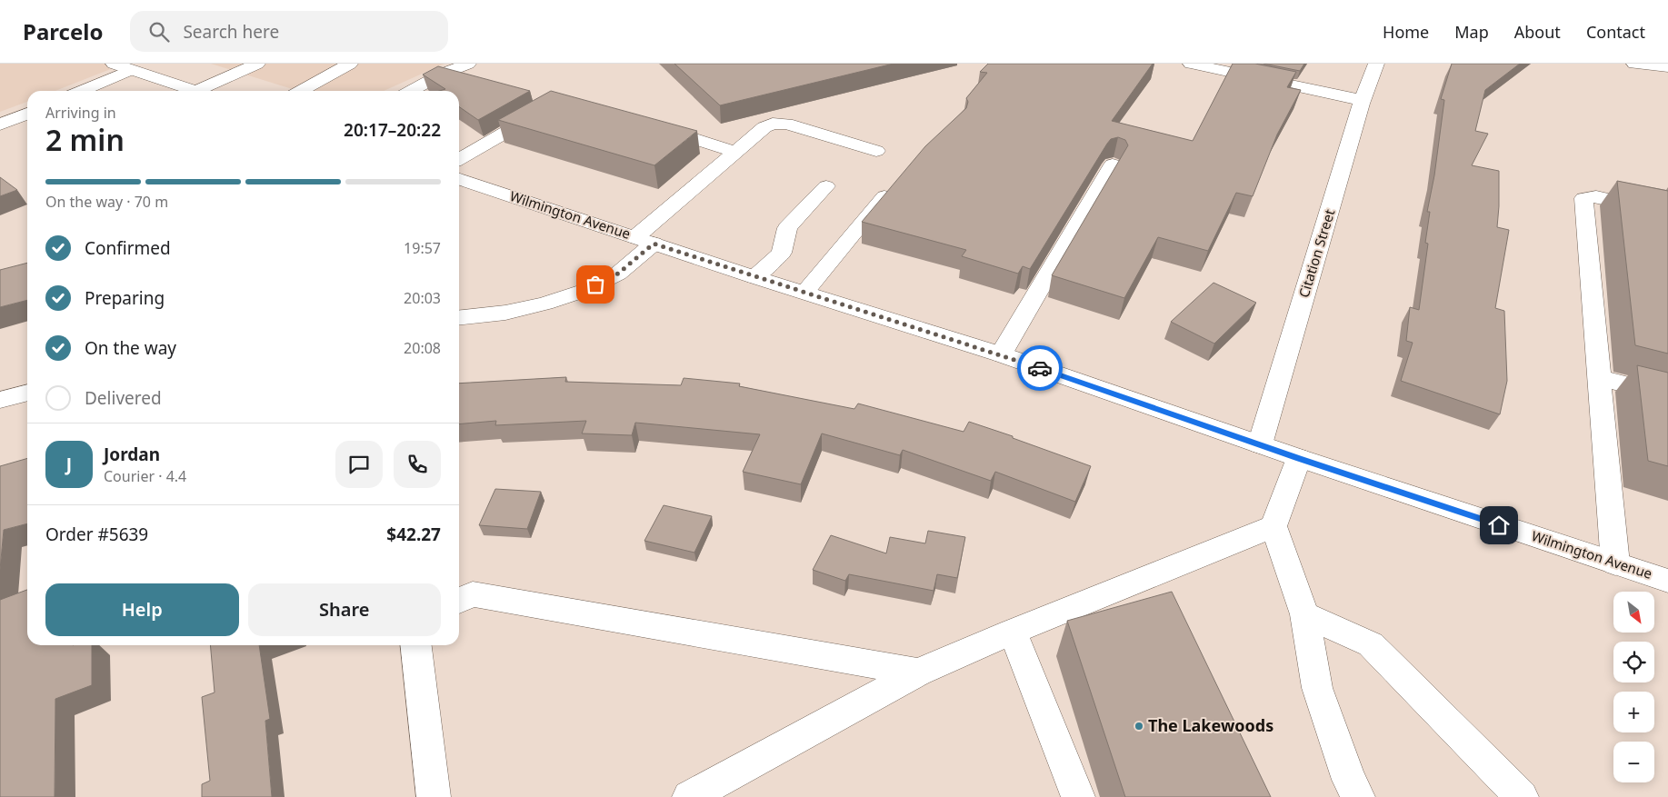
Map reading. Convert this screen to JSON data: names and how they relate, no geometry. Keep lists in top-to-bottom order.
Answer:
{
  "streets": {
    "street": ["Wilmington Avenue", "Citation Street"]
  },
  "crossings": [
    ["Wilmington Avenue", "Citation Street"]
  ],
  "places": ["The Lakewoods"],
  "north": "bottom right",
  "page": {
    "header": "Parcelo",
    "search": "Search here",
    "nav": [
      "Home",
      "Map",
      "About",
      "Contact"
    ],
    "heading": ["2 min", "Arriving in", "20:17–20:22"],
    "panel": [
      "Jordan",
      "Courier · 4.4",
      "Order #5639",
      "$42.27"
    ],
    "bar": "On the way · 70 m",
    "list": [
      ["Confirmed", "19:57"],
      ["Preparing", "20:03"],
      ["On the way", "20:08"],
      "Delivered"
    ],
    "round": "J",
    "buttons": ["Help", "Share"],
    "map_buttons": ["+", "−"]
  }
}
